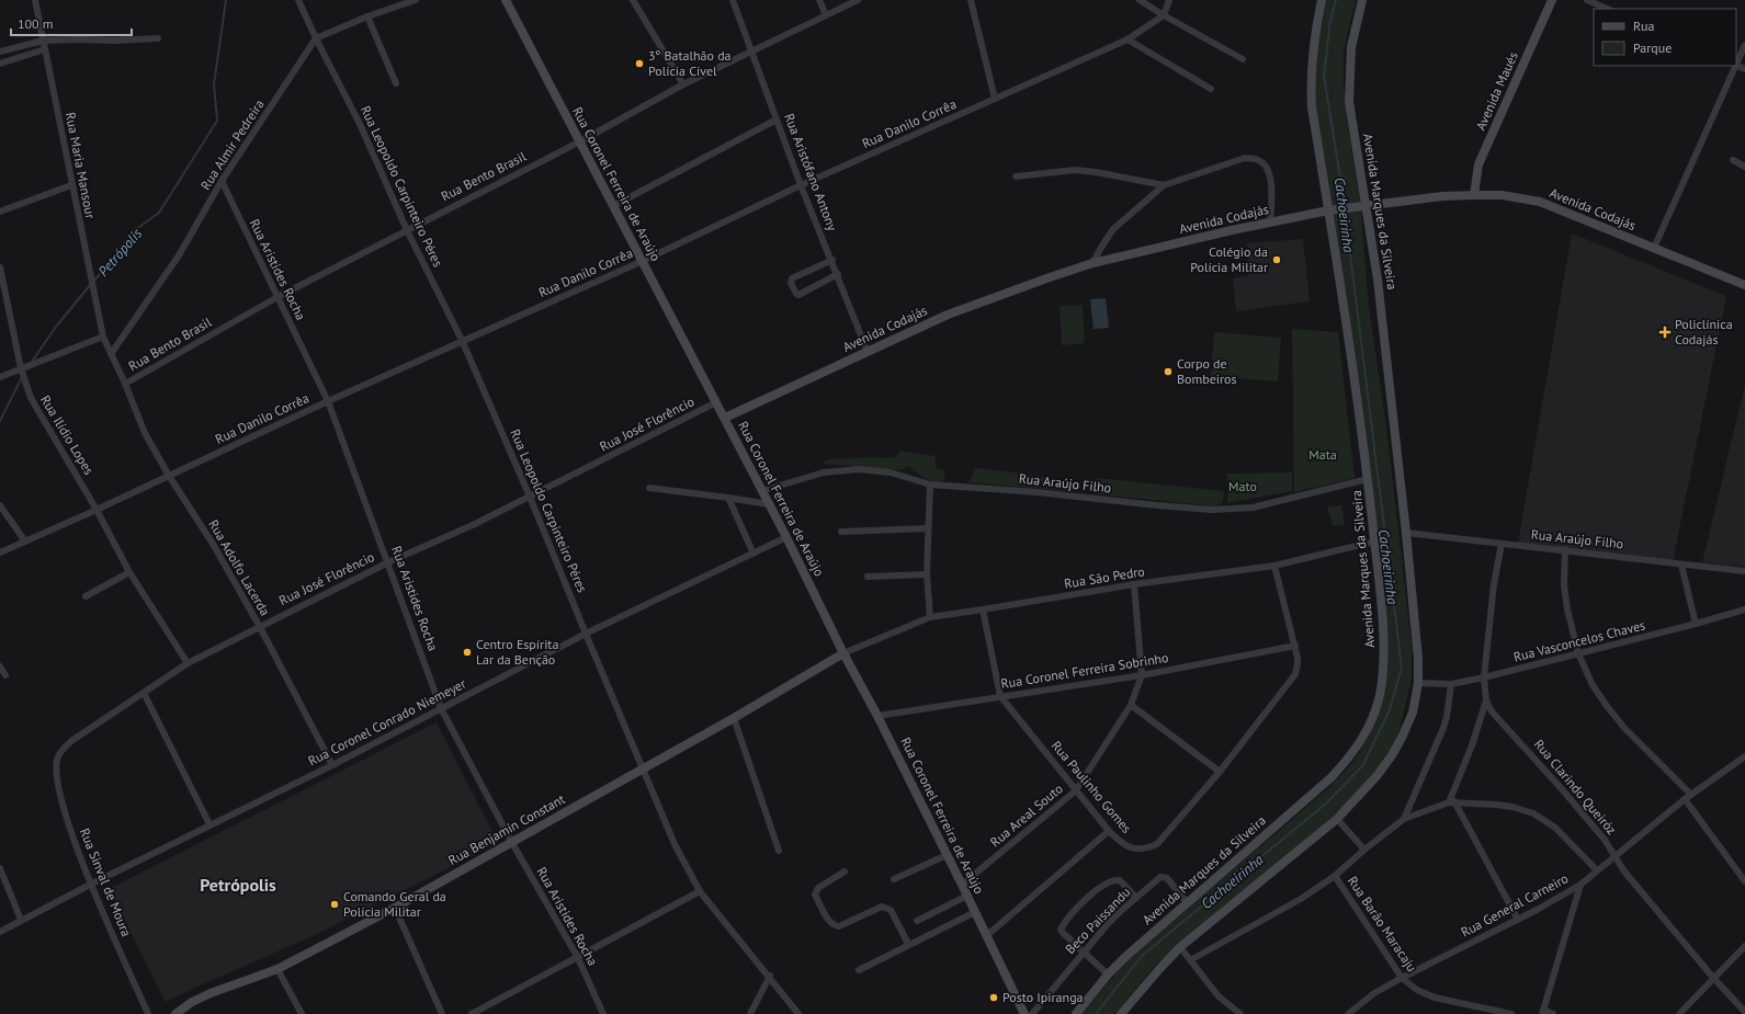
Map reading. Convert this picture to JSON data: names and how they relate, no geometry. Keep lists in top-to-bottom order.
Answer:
{
  "streets": {
    "street": [
      "Avenida Maués",
      "Rua Danilo Corrêa",
      "Rua Almir Pedreira",
      "Rua Maria Mansour",
      "Rua Aristófano Antony",
      "Rua Bento Brasil",
      "Rua Coronel Ferreira de Araújo",
      "Rua Leopoldo Carpinteiro Péres",
      "Avenida Codajás",
      "Avenida Marques da Silveira",
      "Rua Aristides Rocha",
      "Rua José Florêncio",
      "Rua Ilídio Lopes",
      "Rua Araújo Filho",
      "Rua Adolfo Lacerda",
      "Rua São Pedro",
      "Rua Vasconcelos Chaves",
      "Rua Coronel Ferreira Sobrinho",
      "Rua Coronel Conrado Niemeyer",
      "Rua Paulinho Gomes",
      "Rua Clarindo Queiróz",
      "Rua Areal Souto",
      "Rua Benjamín Constant",
      "Rua Sinval de Moura",
      "Rua General Carneiro",
      "Beco Paissandu",
      "Rua Barão Maracaju"
    ]
  },
  "crossings": [
    ["Avenida Maués", "Avenida Codajás"],
    ["Rua Danilo Corrêa", "Rua Aristófano Antony"],
    ["Rua Danilo Corrêa", "Rua Coronel Ferreira de Araújo"],
    ["Rua Danilo Corrêa", "Rua Leopoldo Carpinteiro Péres"],
    ["Rua Danilo Corrêa", "Rua Aristides Rocha"],
    ["Rua Danilo Corrêa", "Rua Ilídio Lopes"],
    ["Rua Danilo Corrêa", "Rua Adolfo Lacerda"],
    ["Rua Almir Pedreira", "Rua Maria Mansour"],
    ["Rua Almir Pedreira", "Rua Leopoldo Carpinteiro Péres"],
    ["Rua Almir Pedreira", "Rua Aristides Rocha"],
    ["Rua Almir Pedreira", "Rua Adolfo Lacerda"],
    ["Rua Maria Mansour", "Rua Adolfo Lacerda"],
    ["Rua Aristófano Antony", "Rua Bento Brasil"],
    ["Rua Aristófano Antony", "Avenida Codajás"],
    ["Rua Bento Brasil", "Rua Coronel Ferreira de Araújo"],
    ["Rua Bento Brasil", "Rua Leopoldo Carpinteiro Péres"],
    ["Rua Bento Brasil", "Rua Aristides Rocha"],
    ["Rua Bento Brasil", "Rua Adolfo Lacerda"],
    ["Rua Coronel Ferreira de Araújo", "Avenida Codajás"],
    ["Rua Coronel Ferreira de Araújo", "Rua José Florêncio"],
    ["Rua Coronel Ferreira de Araújo", "Rua Araújo Filho"],
    ["Rua Coronel Ferreira de Araújo", "Rua São Pedro"],
    ["Rua Coronel Ferreira de Araújo", "Rua Coronel Ferreira Sobrinho"],
    ["Rua Coronel Ferreira de Araújo", "Rua Coronel Conrado Niemeyer"],
    ["Rua Coronel Ferreira de Araújo", "Rua Areal Souto"],
    ["Rua Coronel Ferreira de Araújo", "Rua Benjamín Constant"],
    ["Rua Leopoldo Carpinteiro Péres", "Rua José Florêncio"],
    ["Rua Leopoldo Carpinteiro Péres", "Rua Coronel Conrado Niemeyer"],
    ["Rua Leopoldo Carpinteiro Péres", "Rua Benjamín Constant"],
    ["Avenida Codajás", "Avenida Marques da Silveira"],
    ["Avenida Marques da Silveira", "Rua Araújo Filho"],
    ["Avenida Marques da Silveira", "Rua São Pedro"],
    ["Avenida Marques da Silveira", "Rua Vasconcelos Chaves"],
    ["Avenida Marques da Silveira", "Beco Paissandu"],
    ["Rua Aristides Rocha", "Rua José Florêncio"],
    ["Rua Aristides Rocha", "Rua Coronel Conrado Niemeyer"],
    ["Rua Aristides Rocha", "Rua Benjamín Constant"],
    ["Rua José Florêncio", "Rua Ilídio Lopes"],
    ["Rua José Florêncio", "Rua Adolfo Lacerda"],
    ["Rua José Florêncio", "Rua Sinval de Moura"],
    ["Rua Araújo Filho", "Rua Clarindo Queiróz"],
    ["Rua Adolfo Lacerda", "Rua Coronel Conrado Niemeyer"],
    ["Rua São Pedro", "Rua Paulinho Gomes"],
    ["Rua São Pedro", "Rua Areal Souto"],
    ["Rua São Pedro", "Rua Benjamín Constant"],
    ["Rua Vasconcelos Chaves", "Rua Clarindo Queiróz"],
    ["Rua Coronel Ferreira Sobrinho", "Rua Paulinho Gomes"],
    ["Rua Coronel Ferreira Sobrinho", "Rua Areal Souto"],
    ["Rua Coronel Conrado Niemeyer", "Rua Sinval de Moura"],
    ["Rua Paulinho Gomes", "Rua Areal Souto"],
    ["Rua Clarindo Queiróz", "Rua General Carneiro"],
    ["Rua General Carneiro", "Rua Barão Maracaju"]
  ],
  "districts": ["Petrópolis"],
  "water": ["Cachoeirinha", "Petrópolis"],
  "parks": ["Mata", "Mato"],
  "places": {
    "other": [
      "3º Batalhão da Polícia Cível",
      "Colégio da Polícia Militar",
      "Corpo de Bombeiros",
      "Centro Espírita Lar da Benção",
      "Comando Geral da Polícia Militar",
      "Posto Ipiranga"
    ],
    "health": ["Policlínica Codajás"]
  },
  "legend": ["Rua", "Parque"],
  "scale_bar": "100 m"
}
